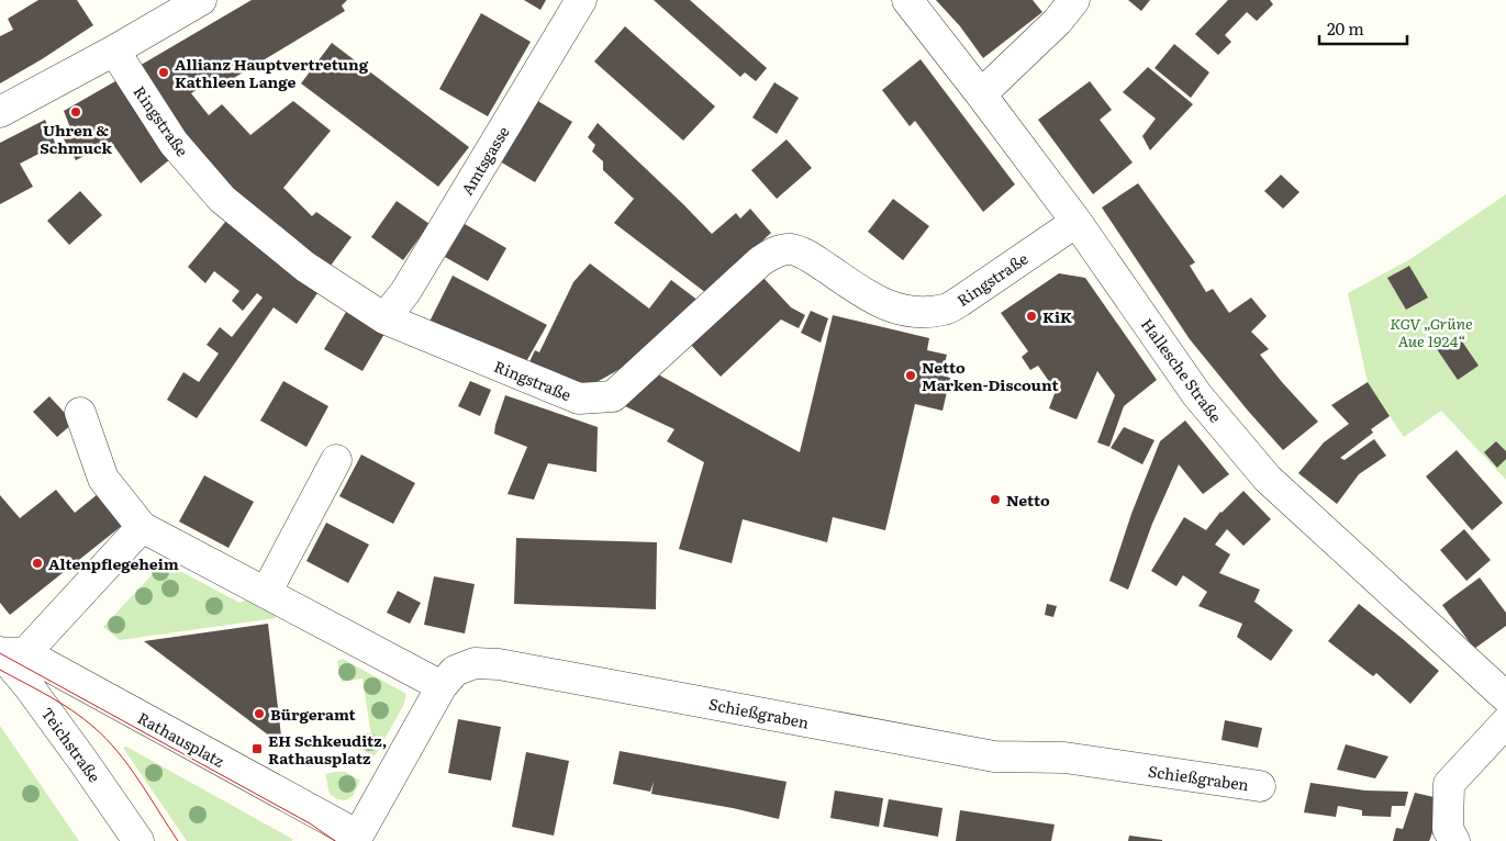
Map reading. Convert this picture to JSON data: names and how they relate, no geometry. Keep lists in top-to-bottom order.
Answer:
{
  "streets": {
    "street": [
      "Ringstraße",
      "Amtsgasse",
      "Hallesche Straße",
      "Schießgraben",
      "Rathausplatz",
      "Teichstraße"
    ]
  },
  "crossings": [
    ["Ringstraße", "Amtsgasse"],
    ["Ringstraße", "Hallesche Straße"],
    ["Schießgraben", "Rathausplatz"],
    ["Rathausplatz", "Teichstraße"]
  ],
  "parks": ["KGV „Grüne Aue 1924“"],
  "places": {
    "other": [
      "Allianz Hauptvertretung Kathleen Lange",
      "Uhren & Schmuck",
      "KiK",
      "Netto Marken-Discount",
      "Netto",
      "Altenpflegeheim",
      "Bürgeramt"
    ],
    "transit": ["EH Schkeuditz, Rathausplatz"]
  },
  "scale_bar": "20 m"
}
